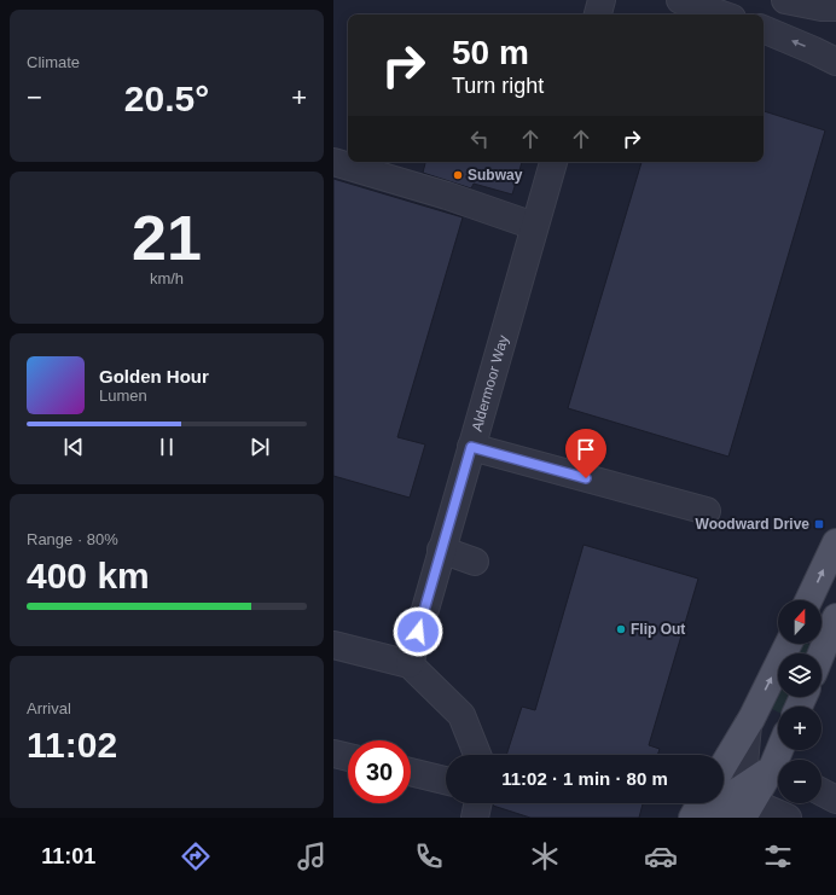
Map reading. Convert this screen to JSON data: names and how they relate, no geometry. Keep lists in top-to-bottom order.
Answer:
{
  "streets": {
    "street": ["Aldermoor Way"]
  },
  "places": {
    "other": ["Subway", "Flip Out"],
    "transit": ["Woodward Drive"]
  },
  "north": "top",
  "page": {
    "tile": [
      "Climate",
      ["21", "km/h"],
      ["Range · 80%", "400 km"],
      ["Arrival", "11:02"]
    ],
    "turn": ["50 m", "Turn right"],
    "heat": ["−", "20.5°", "+"],
    "song": ["Golden Hour", "Lumen"],
    "map_buttons": ["+", "−"],
    "limit": "30",
    "trip": "11:02 · 1 min · 80 m",
    "tabs": "11:01"
  }
}
